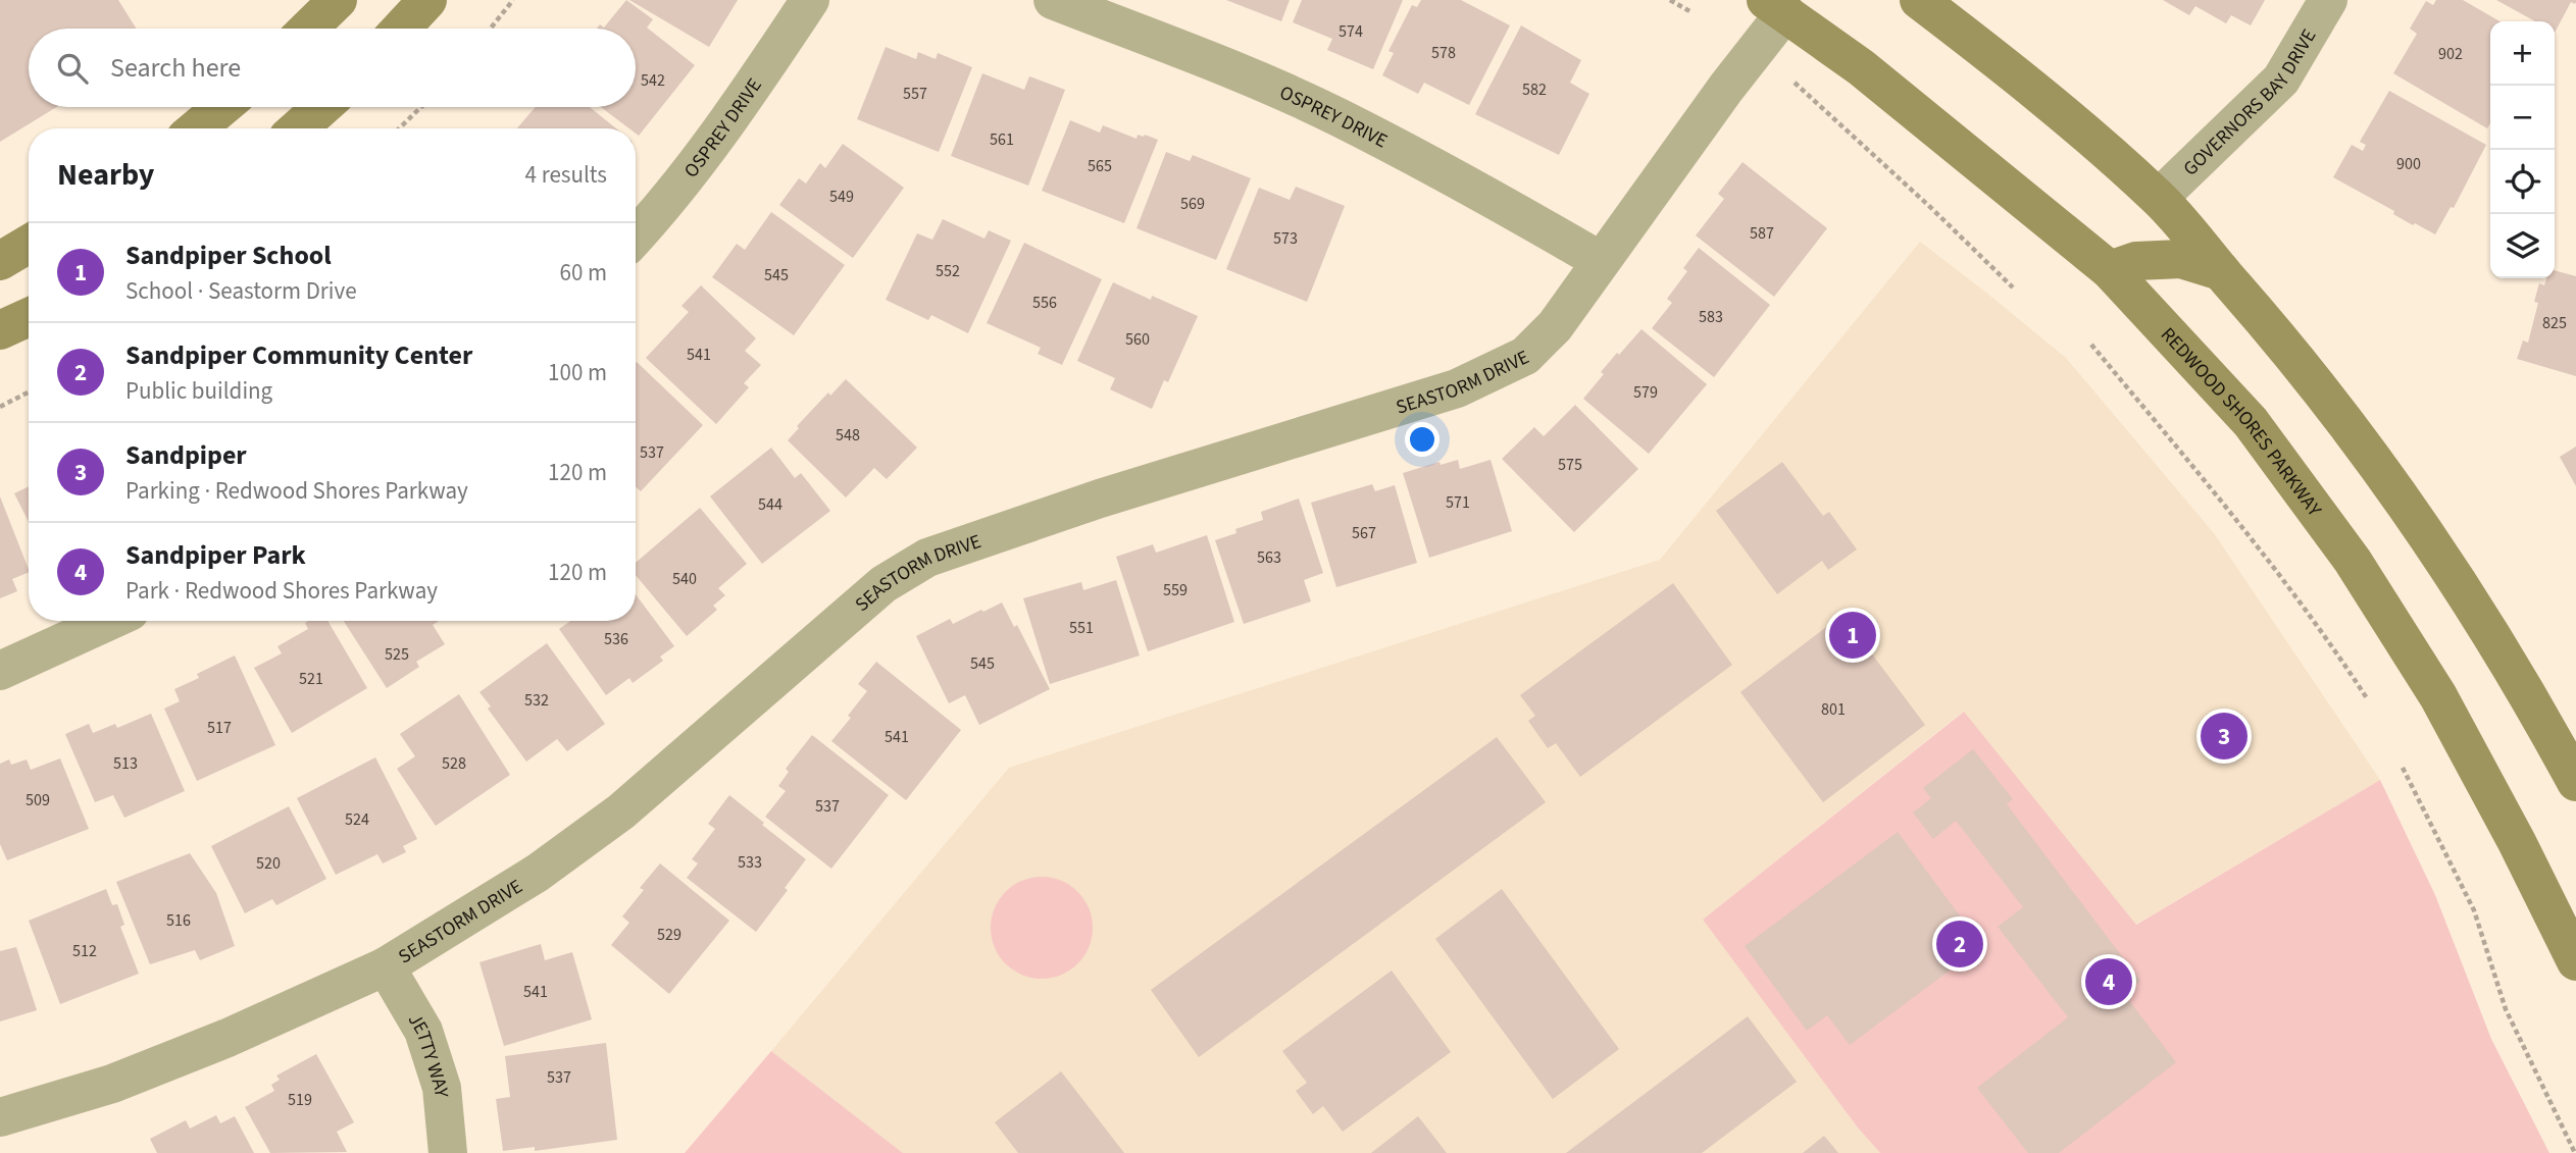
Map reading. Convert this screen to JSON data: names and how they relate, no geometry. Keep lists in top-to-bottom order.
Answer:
{
  "streets": {
    "main road": ["REDWOOD SHORES PARKWAY"],
    "street": [
      "GOVERNORS BAY DRIVE",
      "OSPREY DRIVE",
      "SEASTORM DRIVE",
      "JETTY WAY"
    ]
  },
  "crossings": [
    ["OSPREY DRIVE", "SEASTORM DRIVE"],
    ["SEASTORM DRIVE", "REDWOOD SHORES PARKWAY"],
    ["SEASTORM DRIVE", "JETTY WAY"]
  ],
  "house_numbers": [
    "574",
    "578",
    "902",
    "542",
    "582",
    "557",
    "561",
    "900",
    "565",
    "549",
    "569",
    "587",
    "573",
    "552",
    "545",
    "556",
    "583",
    "825",
    "560",
    "541",
    "579",
    "548",
    "537",
    "575",
    "571",
    "544",
    "567",
    "563",
    "540",
    "559",
    "551",
    "536",
    "525",
    "545",
    "521",
    "532",
    "801",
    "517",
    "541",
    "513",
    "528",
    "509",
    "537",
    "524",
    "533",
    "520",
    "516",
    "529",
    "512",
    "541",
    "537",
    "519"
  ],
  "page": {
    "map_buttons": ["+", "−"],
    "search": "Search here",
    "heading": ["Nearby", "4 results"],
    "list": [
      {
        "mark": "1",
        "name": "Sandpiper School",
        "note": "School · Seastorm Drive",
        "value": "60 m"
      },
      {
        "mark": "2",
        "name": "Sandpiper Community Center",
        "note": "Public building",
        "value": "100 m"
      },
      {
        "mark": "3",
        "name": "Sandpiper",
        "note": "Parking · Redwood Shores Parkway",
        "value": "120 m"
      },
      {
        "mark": "4",
        "name": "Sandpiper Park",
        "note": "Park · Redwood Shores Parkway",
        "value": "120 m"
      }
    ],
    "pins": [
      "1",
      "3",
      "2",
      "4"
    ]
  }
}
